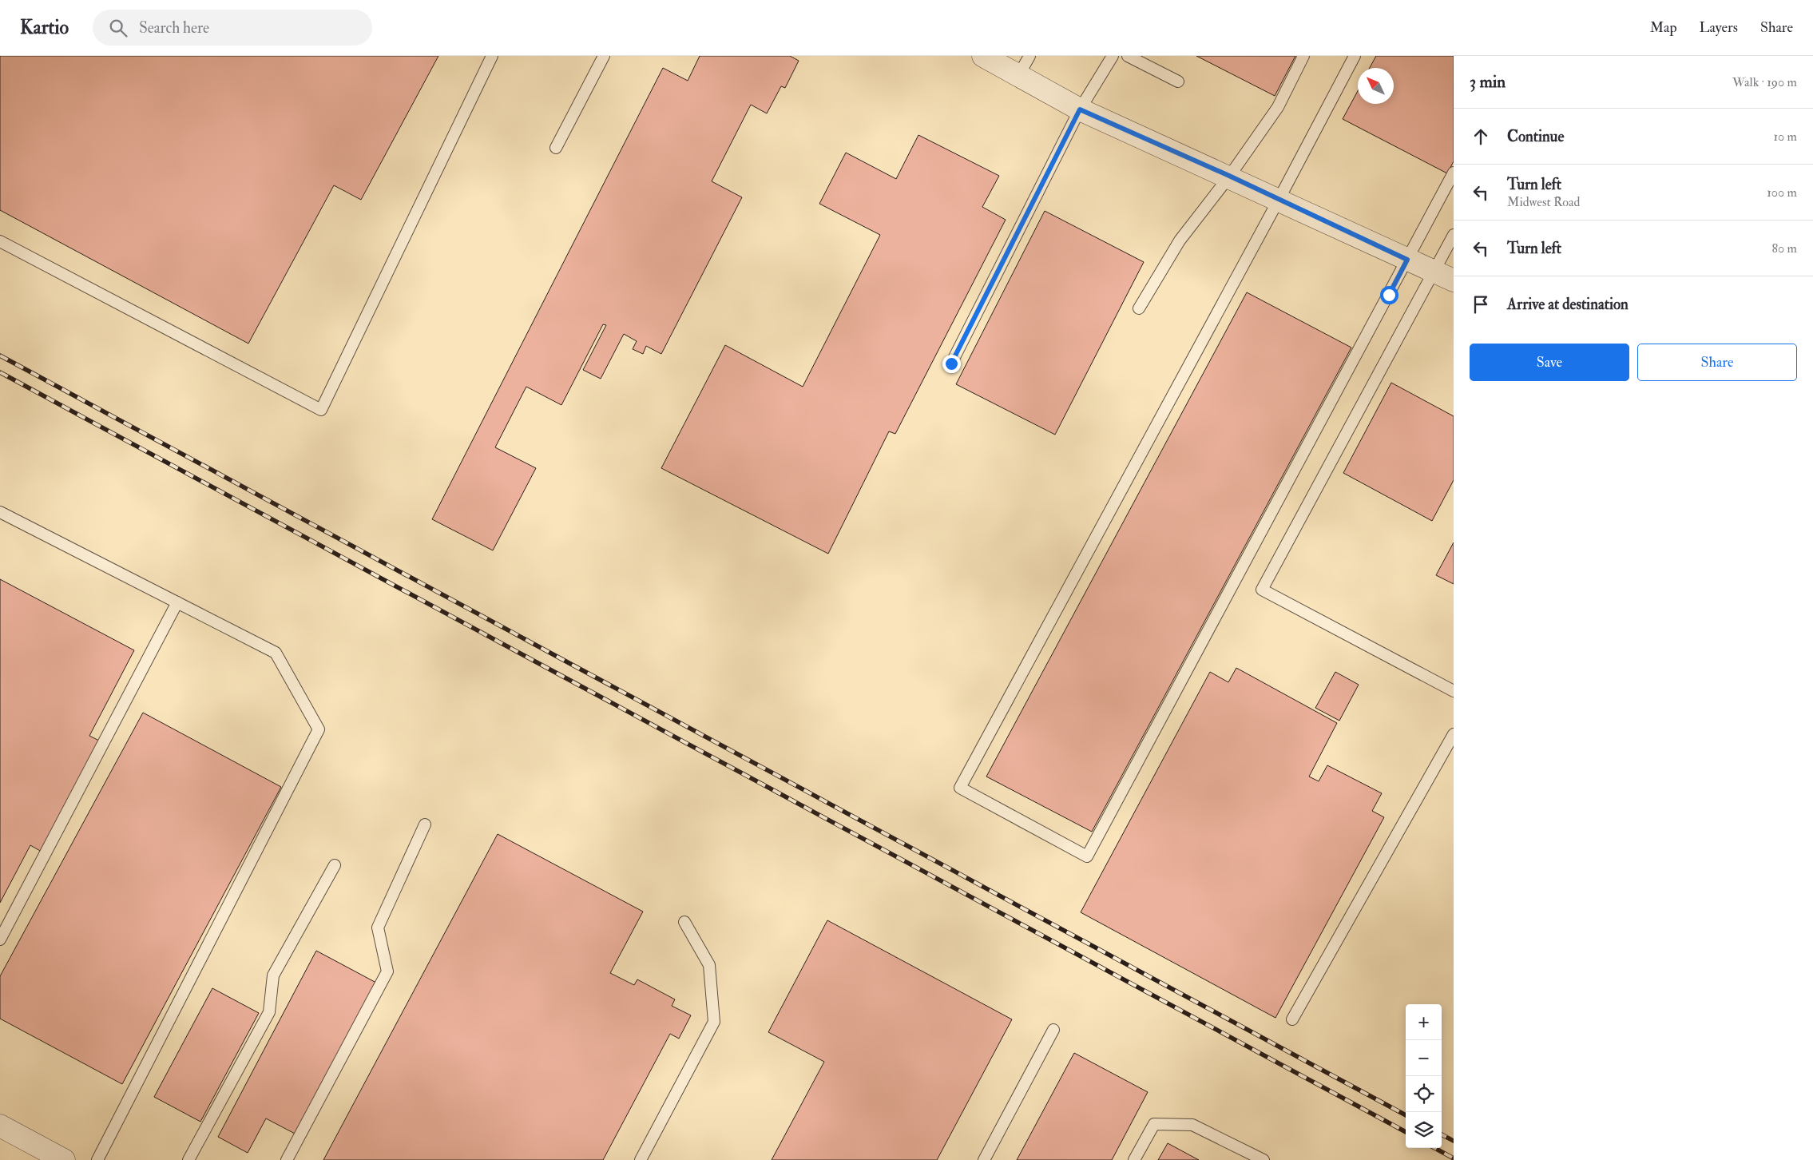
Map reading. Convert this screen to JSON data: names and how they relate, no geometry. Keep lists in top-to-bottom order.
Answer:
{
  "north": "top left",
  "page": {
    "header": "Kartio",
    "search": "Search here",
    "nav": ["Map", "Layers", "Share"],
    "heading": ["3 min", "Walk · 190 m"],
    "list": [
      ["Continue", "10 m"],
      ["Turn left", "Midwest Road", "100 m"],
      ["Turn left", "80 m"],
      "Arrive at destination"
    ],
    "buttons": ["Save", "Share"],
    "map_buttons": ["+", "−"]
  }
}
